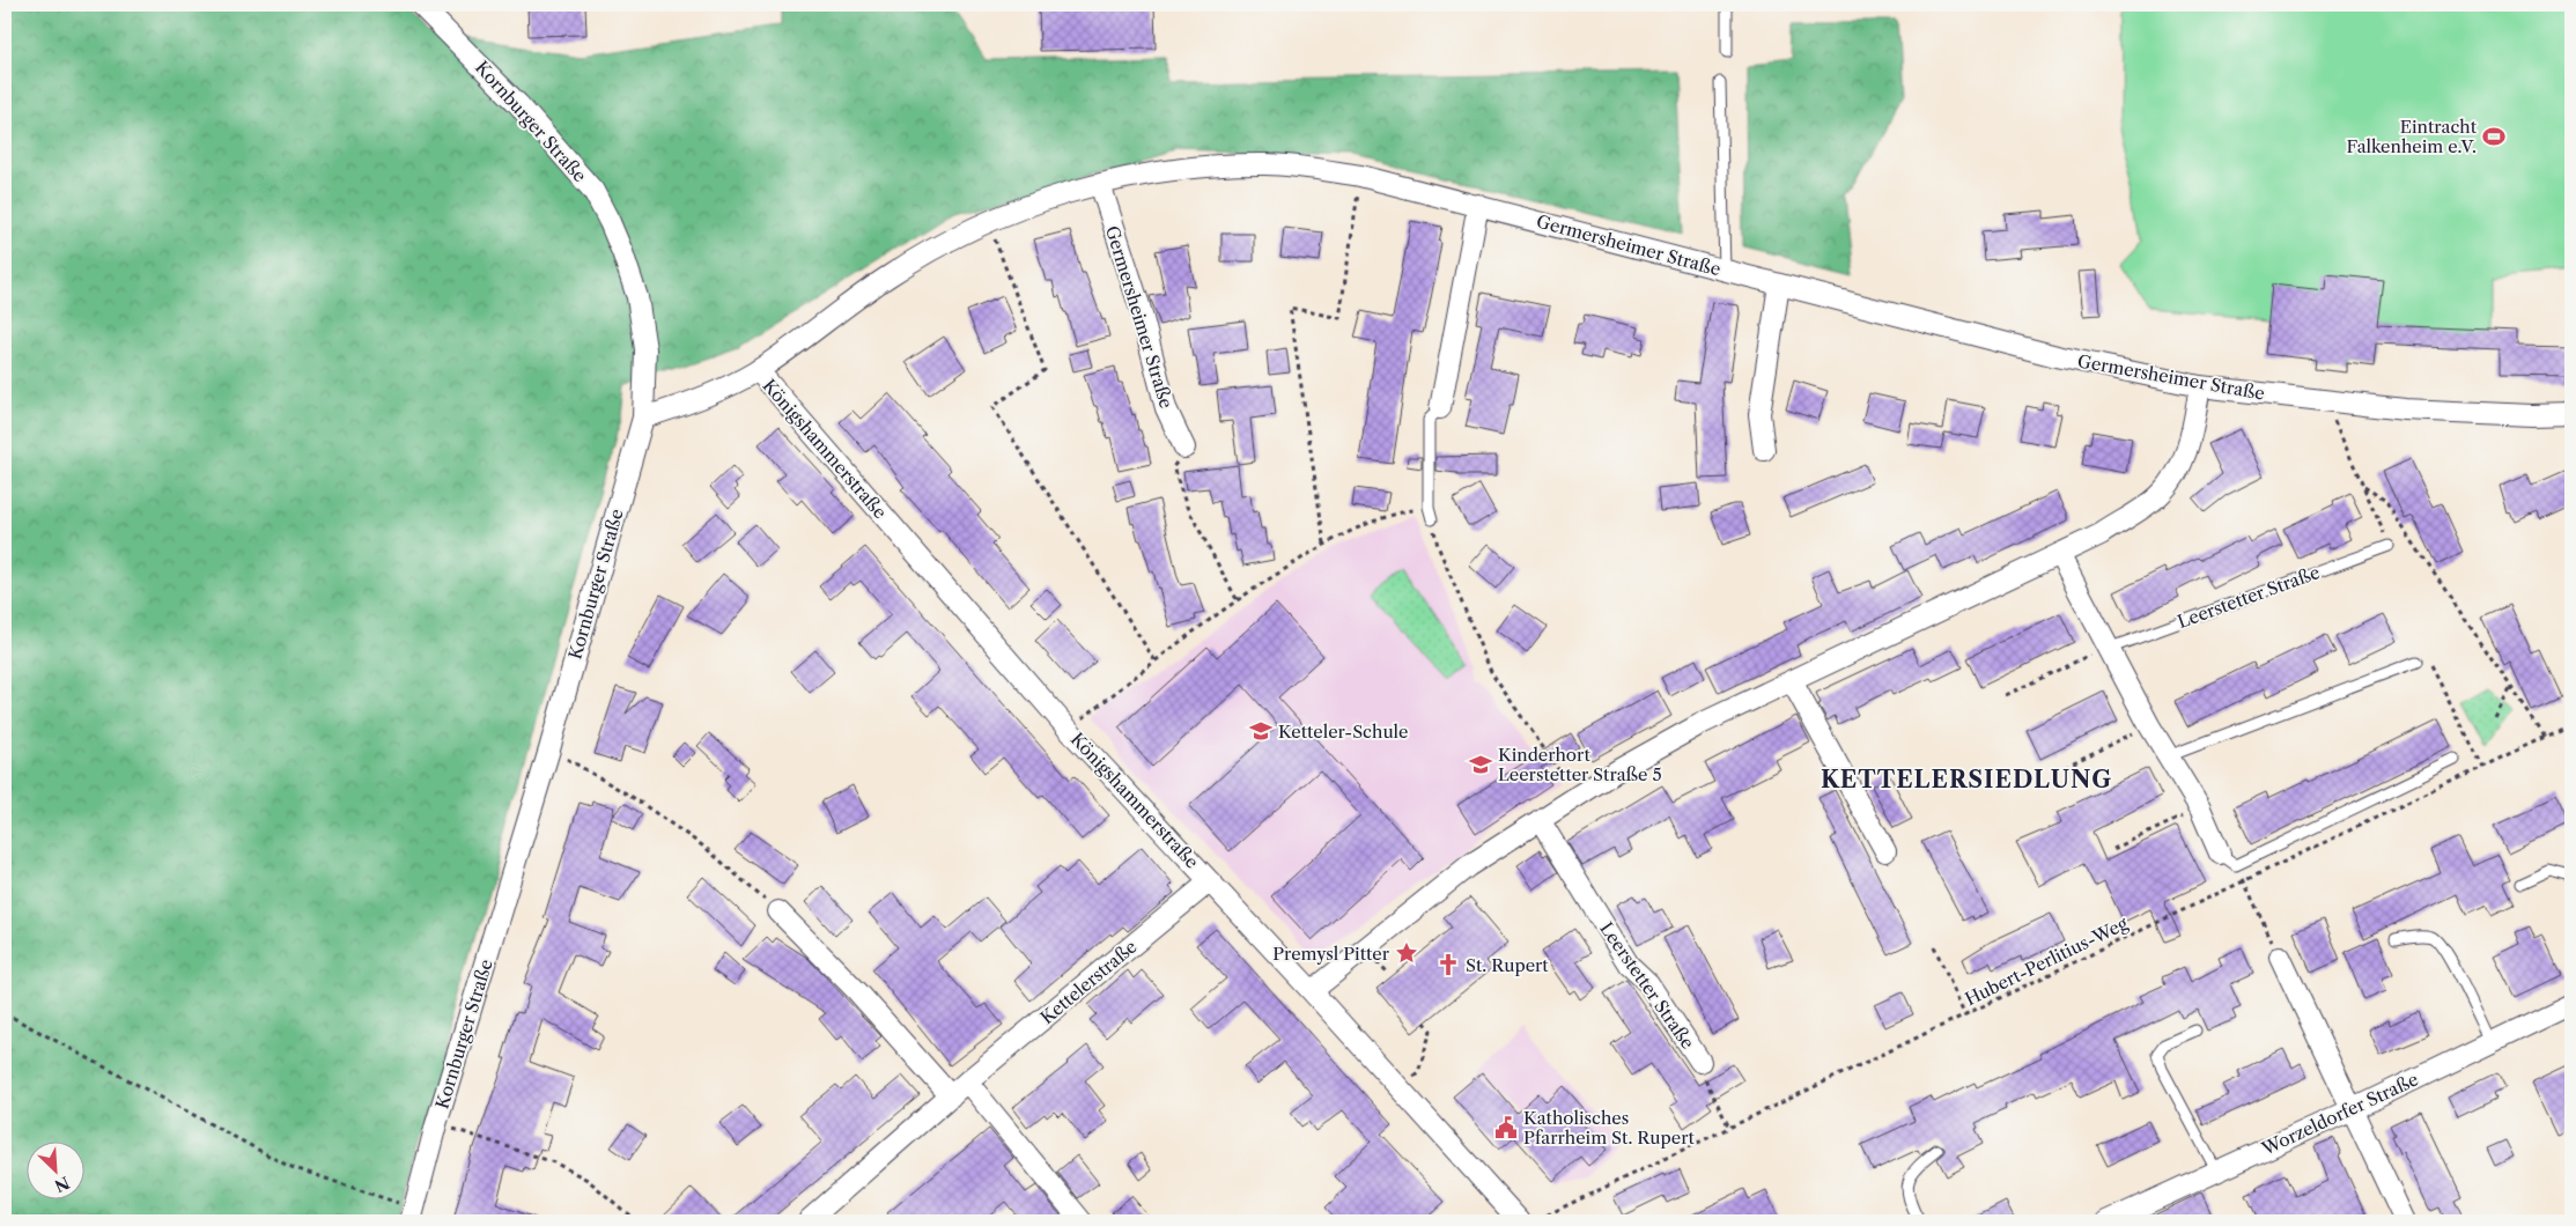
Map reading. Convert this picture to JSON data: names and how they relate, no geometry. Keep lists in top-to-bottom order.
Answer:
{
  "streets": {
    "street": [
      "Kornburger Straße",
      "Germersheimer Straße",
      "Königshammerstraße",
      "Leerstetter Straße",
      "Kettelerstraße",
      "Worzeldorfer Straße"
    ],
    "path": ["Hubert-Perlitius-Weg"]
  },
  "crossings": [
    ["Kornburger Straße", "Germersheimer Straße"],
    ["Germersheimer Straße", "Königshammerstraße"],
    ["Königshammerstraße", "Kettelerstraße"]
  ],
  "districts": ["KETTELERSIEDLUNG"],
  "places": {
    "sports": ["Eintracht Falkenheim e.V."],
    "school or university": ["Ketteler-Schule", "Kinderhort Leerstetter Straße 5"],
    "place": ["Premysl Pitter"],
    "church": ["St. Rupert"],
    "public building": ["Katholisches Pfarrheim St. Rupert"]
  },
  "north": "bottom right"
}
